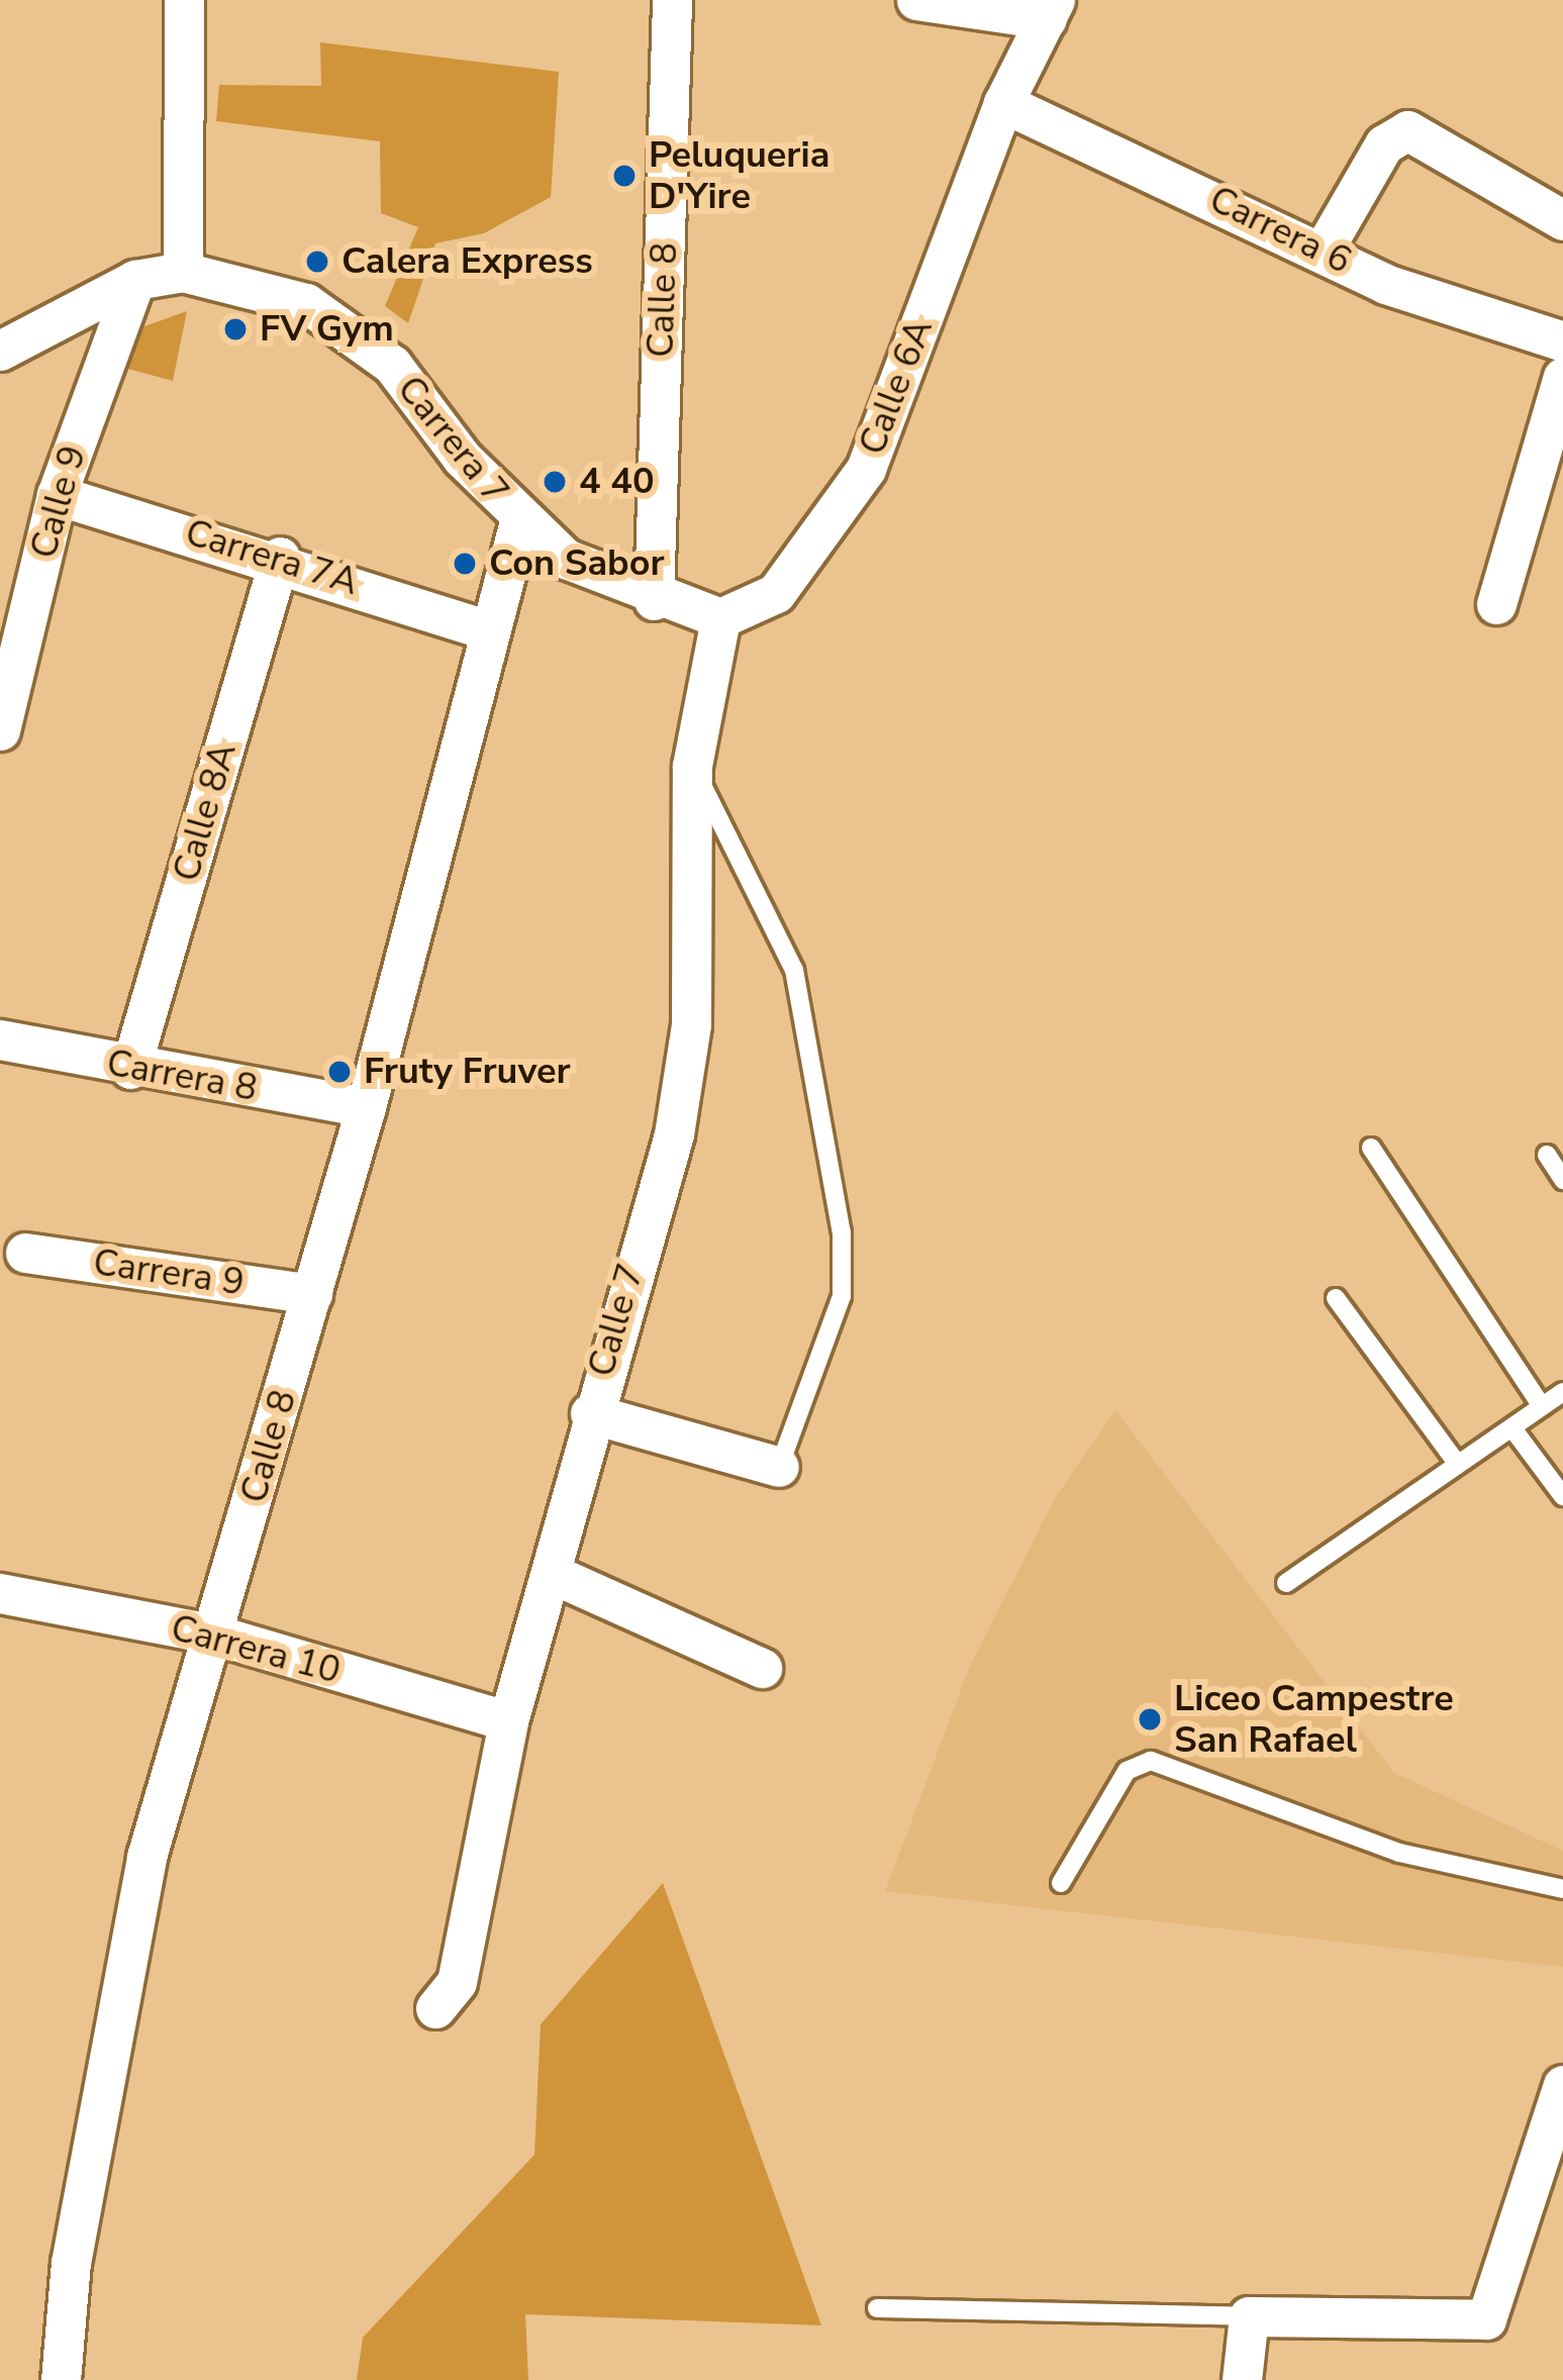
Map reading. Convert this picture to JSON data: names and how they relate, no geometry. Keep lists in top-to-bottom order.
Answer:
{
  "streets": {
    "street": [
      "Carrera 6",
      "Calle 8",
      "Calle 6A",
      "Carrera 7",
      "Calle 9",
      "Carrera 7A",
      "Calle 8A",
      "Carrera 8",
      "Carrera 9",
      "Calle 7",
      "Carrera 10"
    ]
  },
  "crossings": [
    ["Carrera 6", "Calle 6A"],
    ["Calle 8", "Carrera 7"],
    ["Calle 8", "Carrera 7A"],
    ["Calle 8", "Carrera 8"],
    ["Calle 8", "Carrera 9"],
    ["Calle 8", "Carrera 10"],
    ["Calle 6A", "Carrera 7"],
    ["Calle 6A", "Calle 7"],
    ["Carrera 7", "Calle 7"],
    ["Calle 9", "Carrera 7A"],
    ["Carrera 7A", "Calle 8A"],
    ["Calle 8A", "Carrera 8"],
    ["Calle 7", "Carrera 10"]
  ],
  "places": [
    "Peluqueria D'Yire",
    "Calera Express",
    "FV Gym",
    "4 40",
    "Con Sabor",
    "Fruty Fruver",
    "Liceo Campestre San Rafael"
  ]
}
